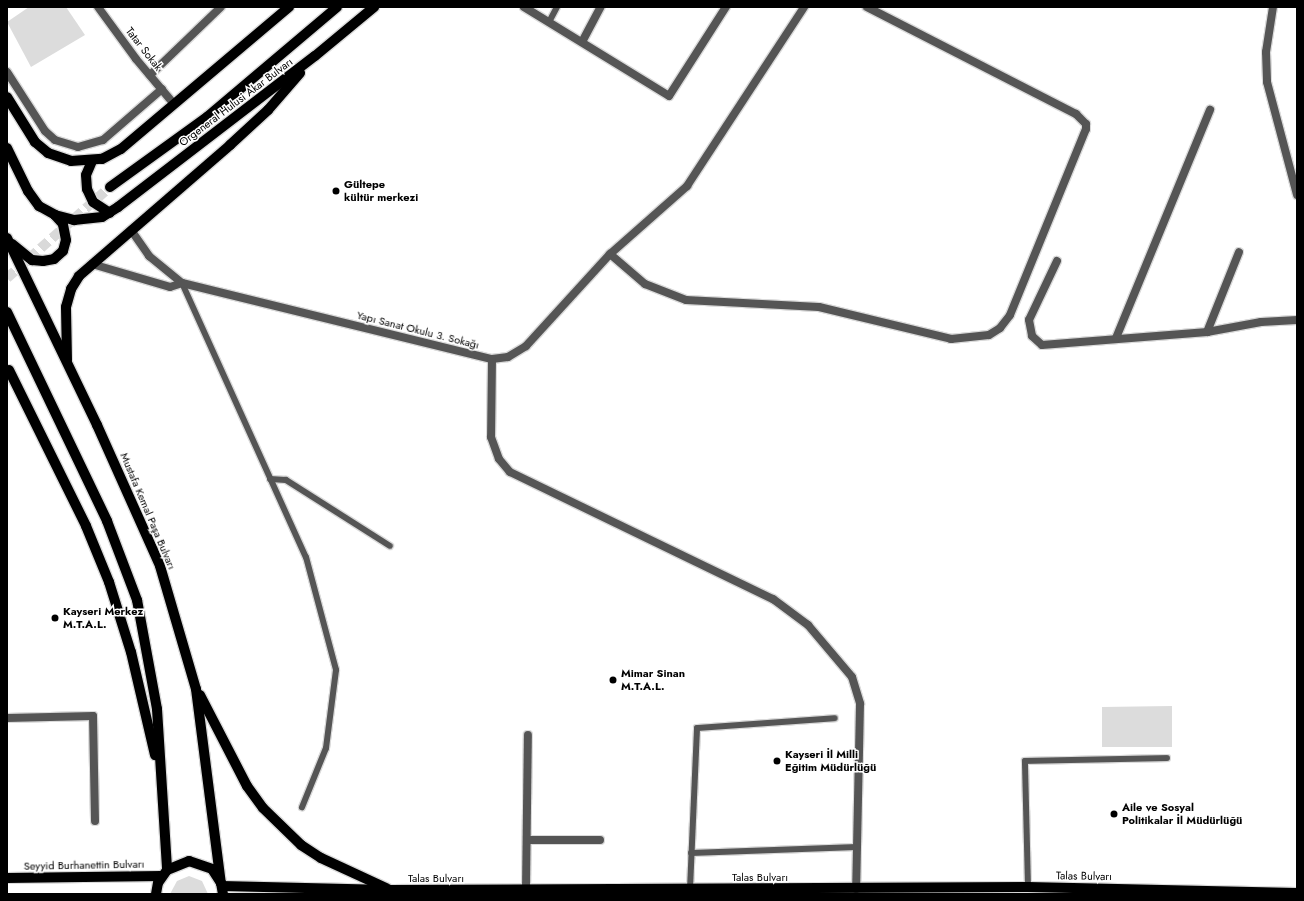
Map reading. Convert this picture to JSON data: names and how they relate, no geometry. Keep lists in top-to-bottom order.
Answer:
{
  "streets": {
    "main road": [
      "Orgeneral Hulusi Akar Bulvarı",
      "Mustafa Kemal Paşa Bulvarı",
      "Seyyid Burhanettin Bulvarı",
      "Talas Bulvarı"
    ],
    "street": ["Tatar Sokak", "Yapı Sanat Okulu 3. Sokağı"]
  },
  "crossings": [
    ["Mustafa Kemal Paşa Bulvarı", "Talas Bulvarı"]
  ],
  "places": [
    "Gültepe kültür merkezi",
    "Kayseri Merkez M.T.A.L.",
    "Mimar Sinan M.T.A.L.",
    "Kayseri İl Milli Eğitim Müdürlüğü",
    "Aile ve Sosyal Politikalar İl Müdürlüğü"
  ]
}
